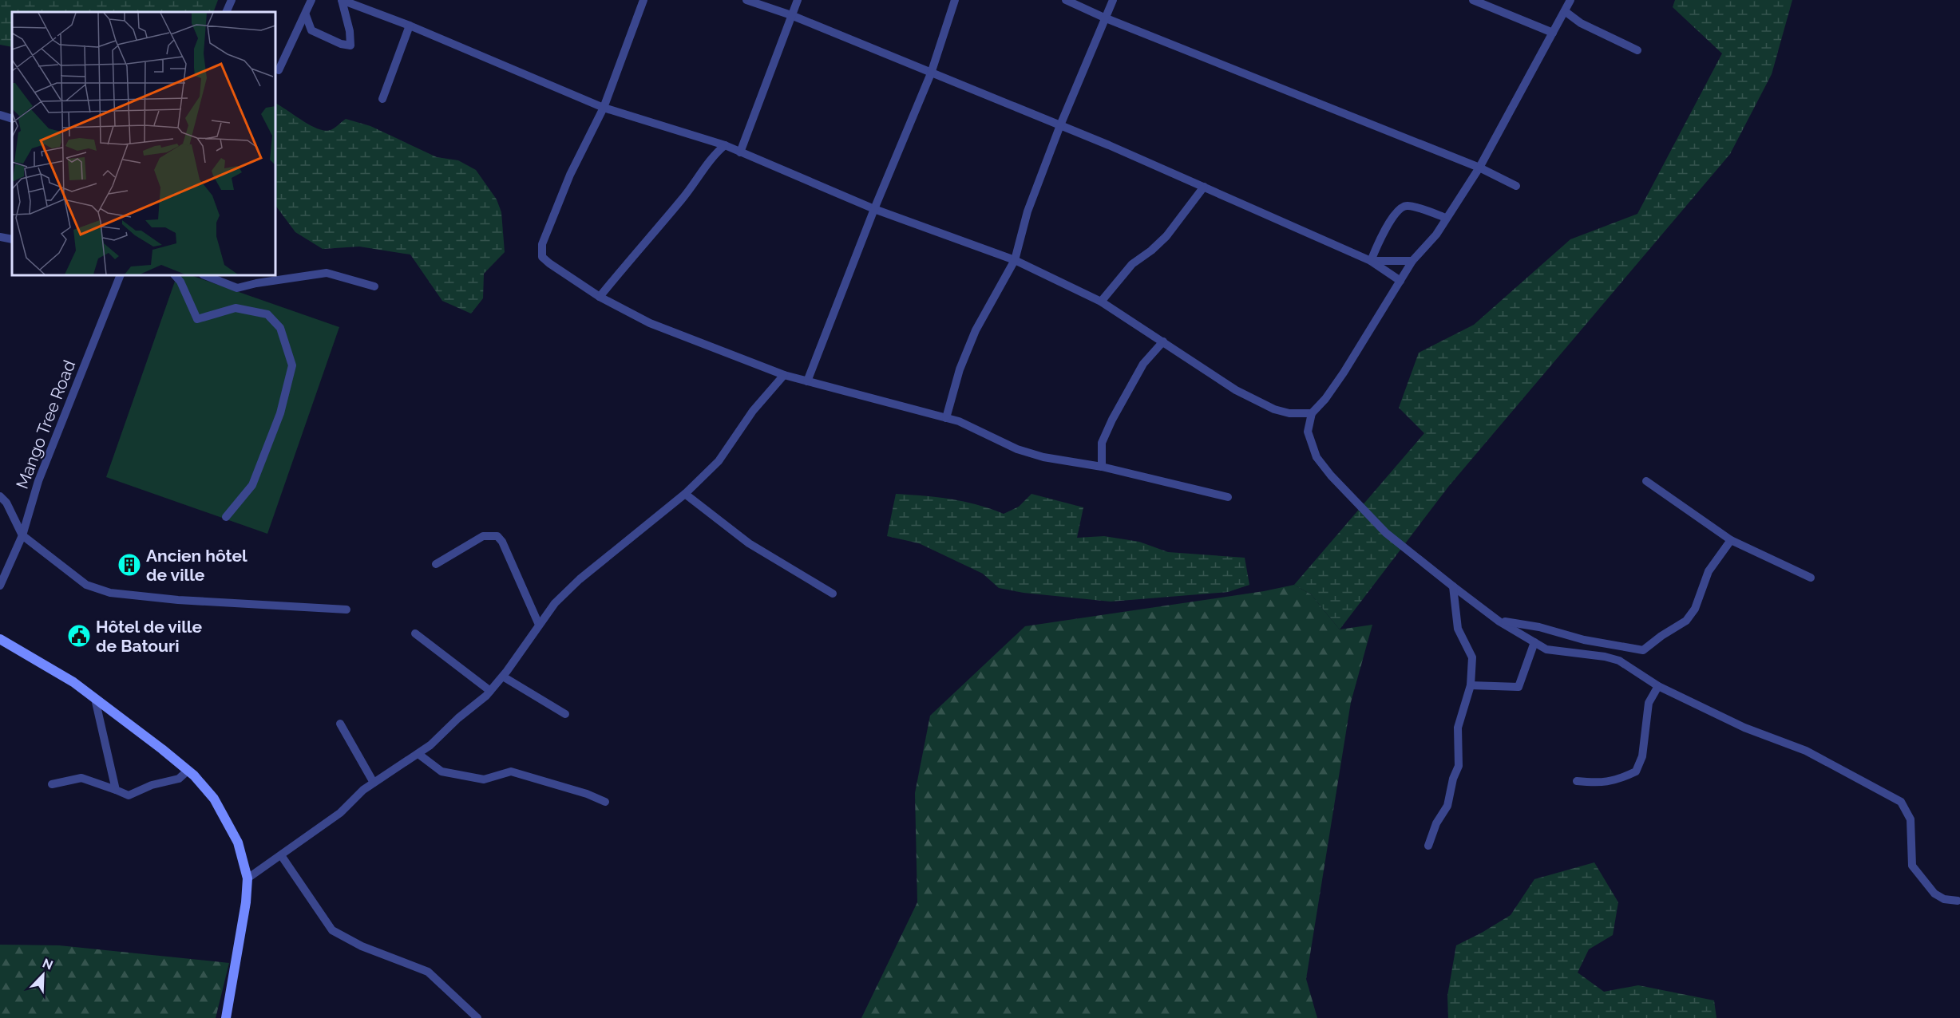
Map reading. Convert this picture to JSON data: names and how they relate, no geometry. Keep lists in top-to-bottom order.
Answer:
{
  "streets": {
    "street": ["Mango Tree Road"]
  },
  "places": {
    "building": ["Ancien hôtel de ville"],
    "public building": ["Hôtel de ville de Batouri"]
  },
  "north": "top right"
}
